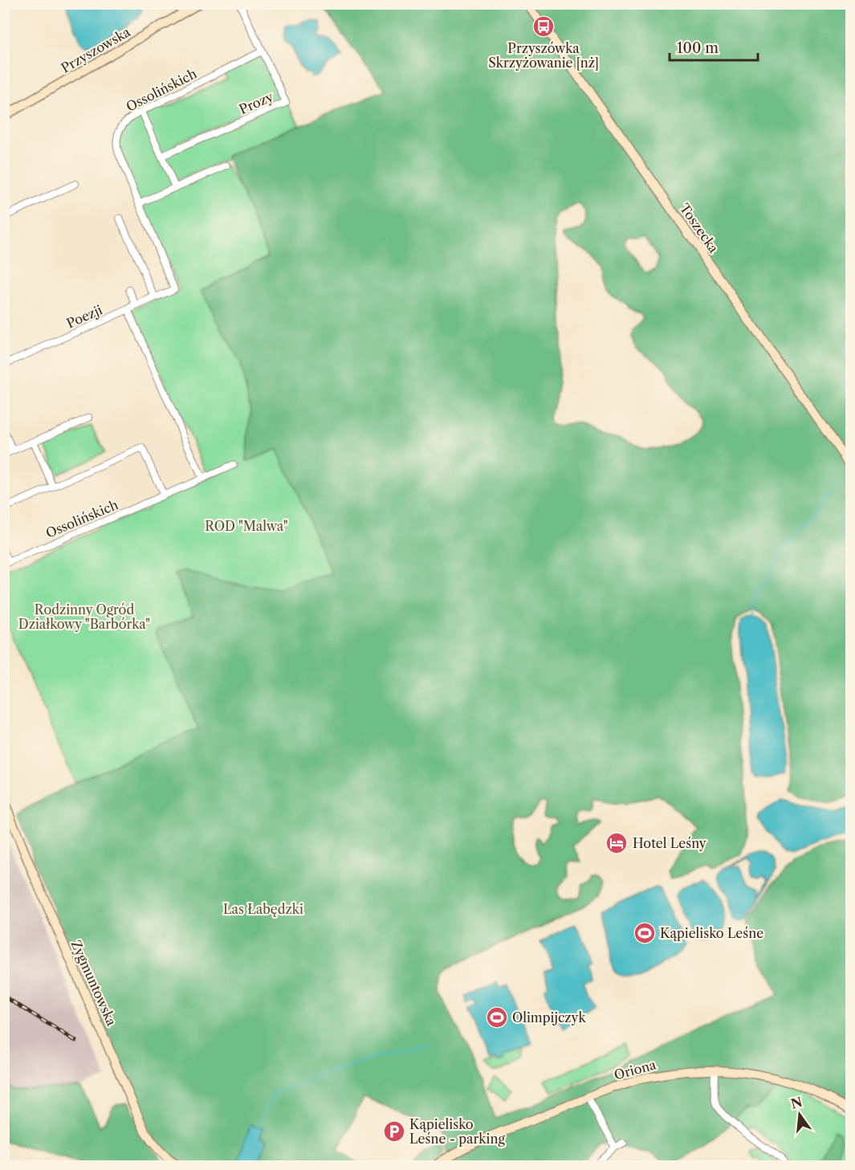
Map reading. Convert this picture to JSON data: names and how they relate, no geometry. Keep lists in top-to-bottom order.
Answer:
{
  "streets": {
    "street": [
      "Przyszowska",
      "Ossolińskich",
      "Prozy",
      "Toszecka",
      "Poezji",
      "Zygmuntowska",
      "Oriona"
    ]
  },
  "crossings": [
    ["Ossolińskich", "Prozy"],
    ["Ossolińskich", "Poezji"]
  ],
  "parks": ["ROD \"Malwa\"", "Rodzinny Ogród Działkowy \"Barbórka\"", "Las Łabędzki"],
  "places": {
    "bus stop": ["Przyszówka Skrzyżowanie [nż]"],
    "hotel": ["Hotel Leśny"],
    "sports": ["Kąpielisko Leśne", "Olimpijczyk"],
    "parking": ["Kąpielisko Leśne - parking"]
  },
  "scale_bar": "100 m",
  "north": "top"
}
